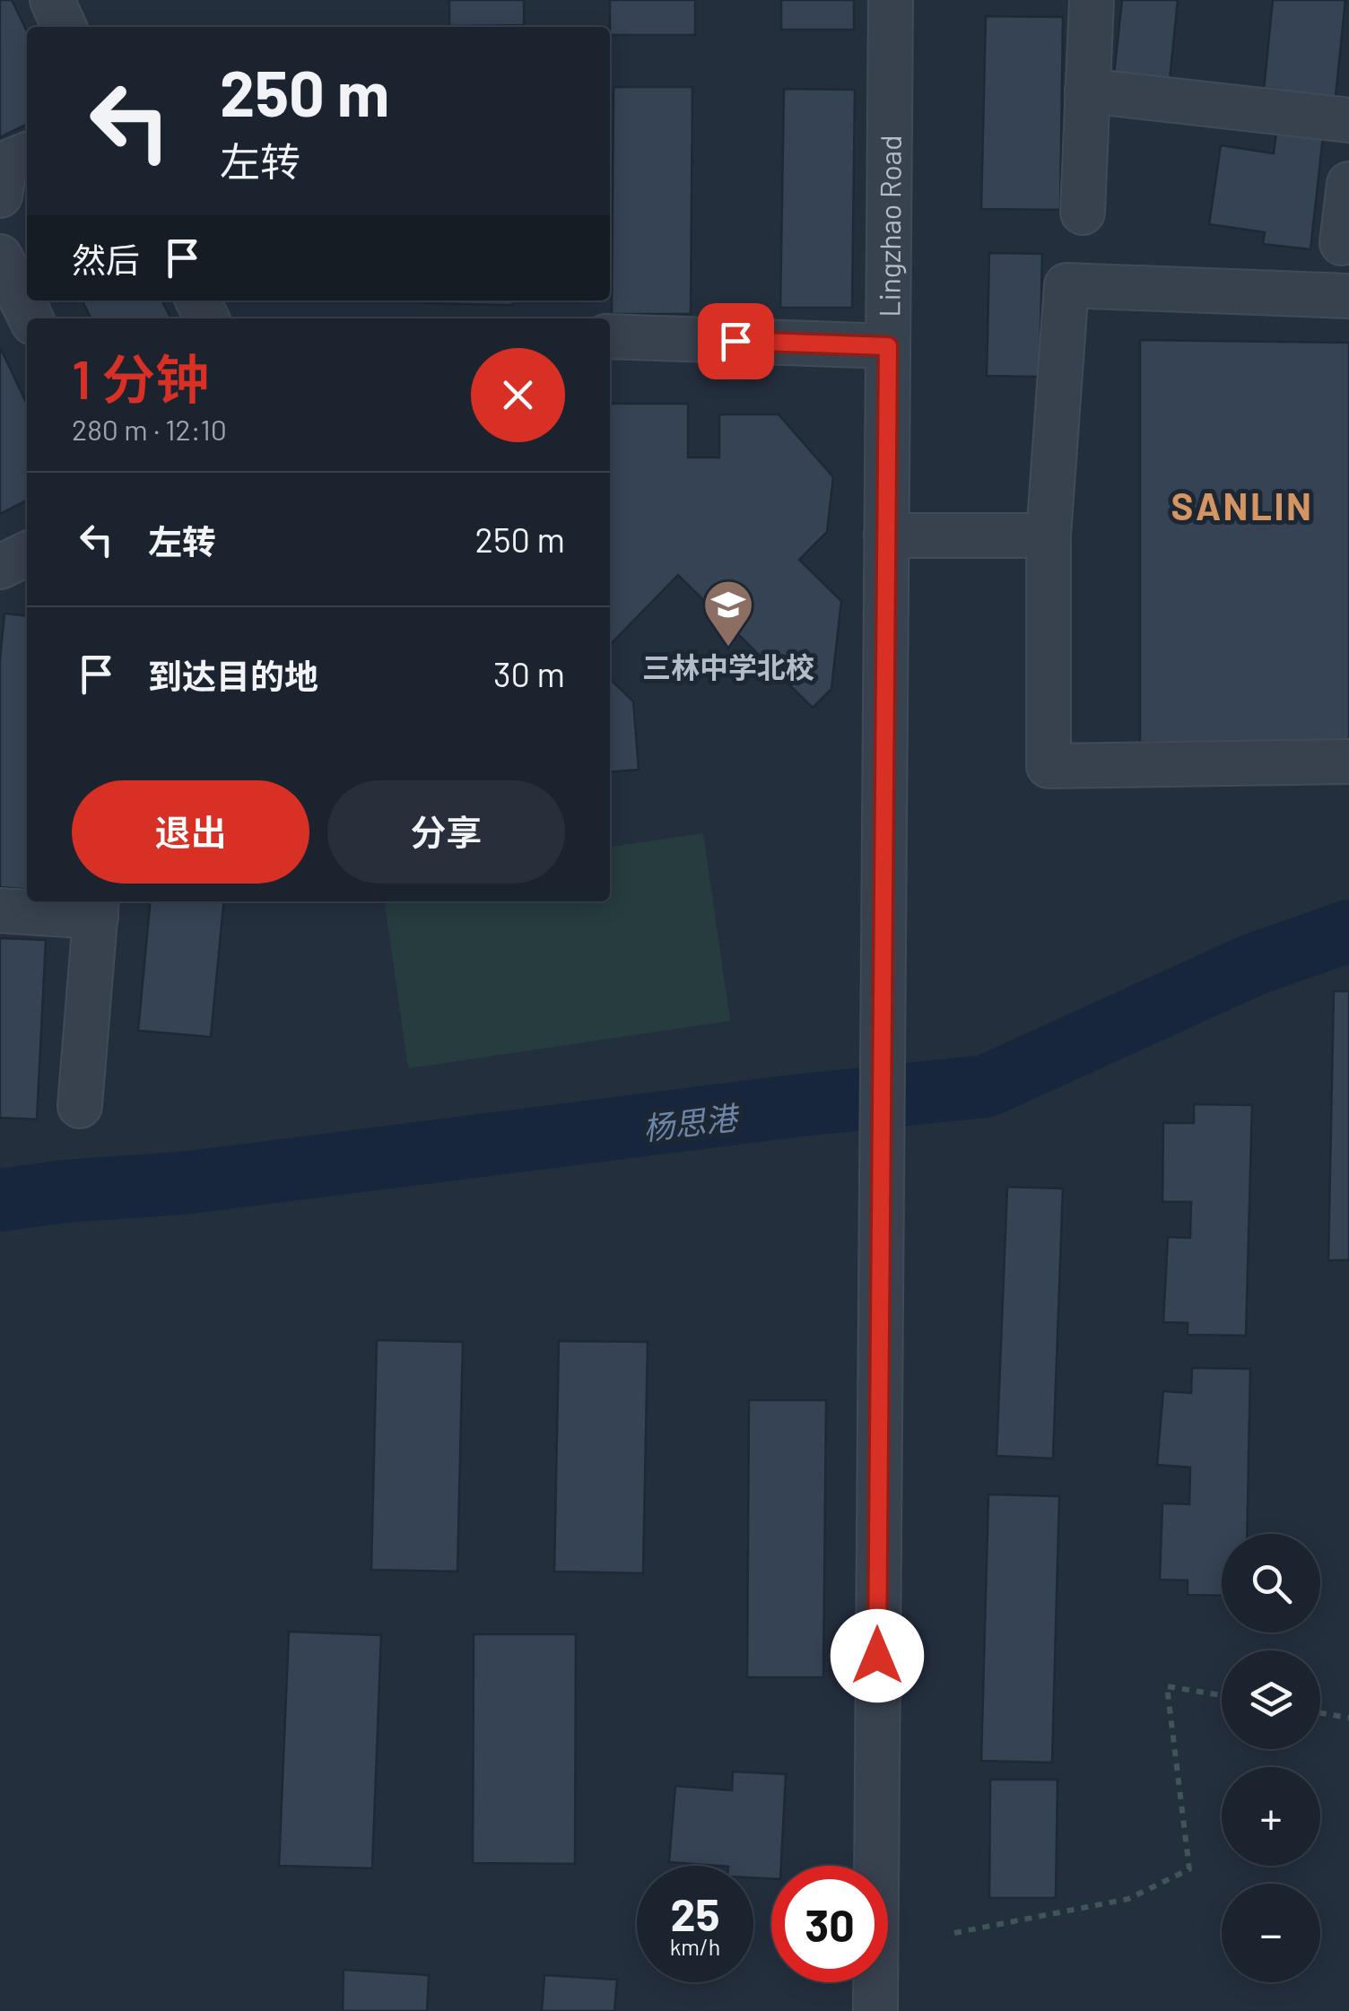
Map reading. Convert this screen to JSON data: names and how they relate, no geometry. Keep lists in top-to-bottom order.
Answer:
{
  "streets": {
    "street": ["Lingzhao Road"]
  },
  "districts": ["SANLIN"],
  "water": ["杨思港"],
  "places": {
    "school or university": ["三林中学北校"]
  },
  "page": {
    "turn": ["250 m", "左转"],
    "then": "然后",
    "heading": ["1 分钟", "280 m · 12:10"],
    "list": [
      {
        "name": "左转",
        "value": "250 m"
      },
      {
        "name": "到达目的地",
        "value": "30 m"
      }
    ],
    "buttons": ["退出", "分享"],
    "map_buttons": ["+", "−"],
    "speed": "25 km/h",
    "limit": "30"
  }
}
